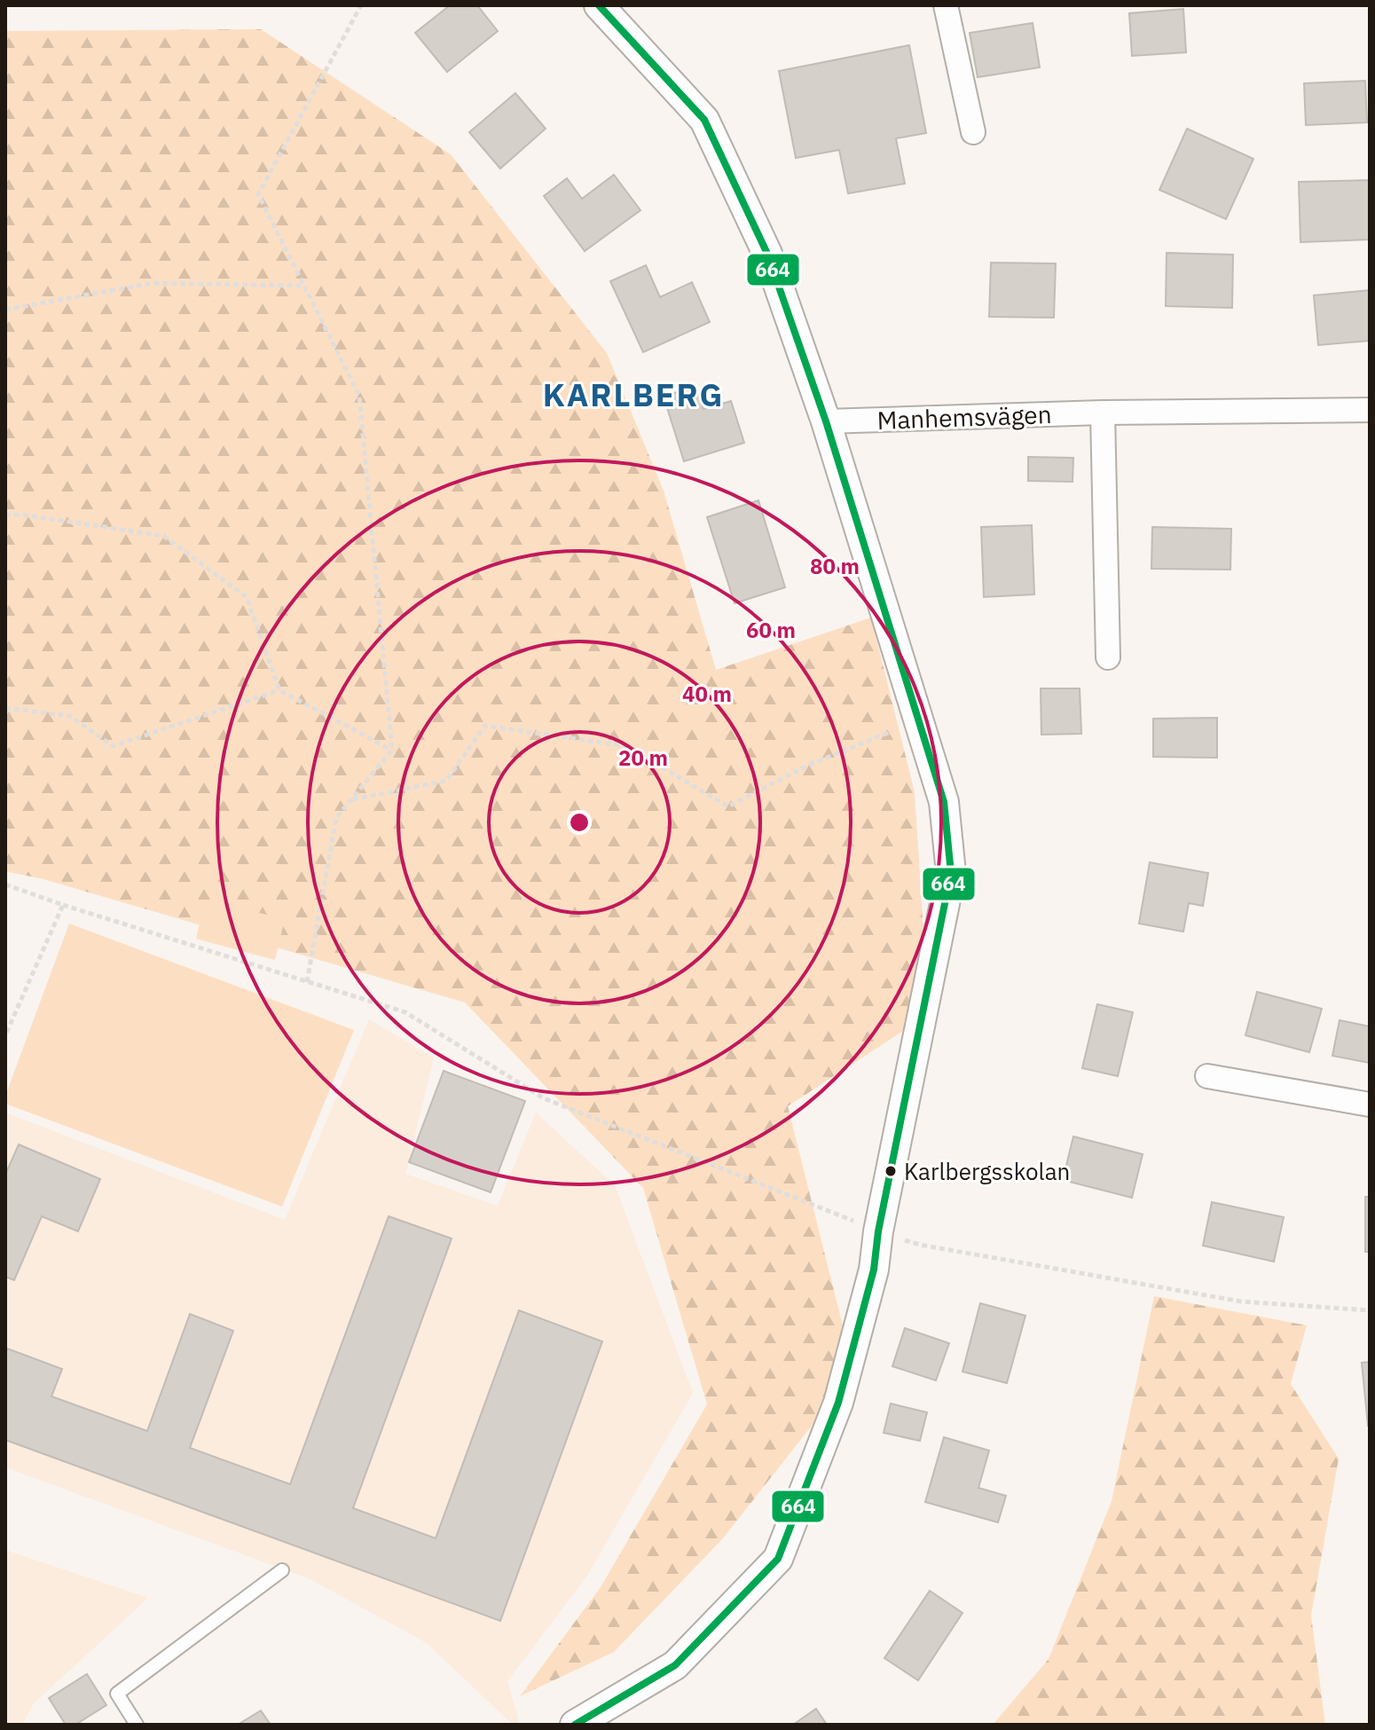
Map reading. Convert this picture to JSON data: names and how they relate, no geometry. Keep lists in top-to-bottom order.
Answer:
{
  "streets": {
    "street": ["Manhemsvägen"]
  },
  "districts": ["KARLBERG"],
  "places": ["Karlbergsskolan"],
  "lines": ["transit line 664"],
  "rings": [
    "80 m",
    "60 m",
    "40 m",
    "20 m"
  ]
}
